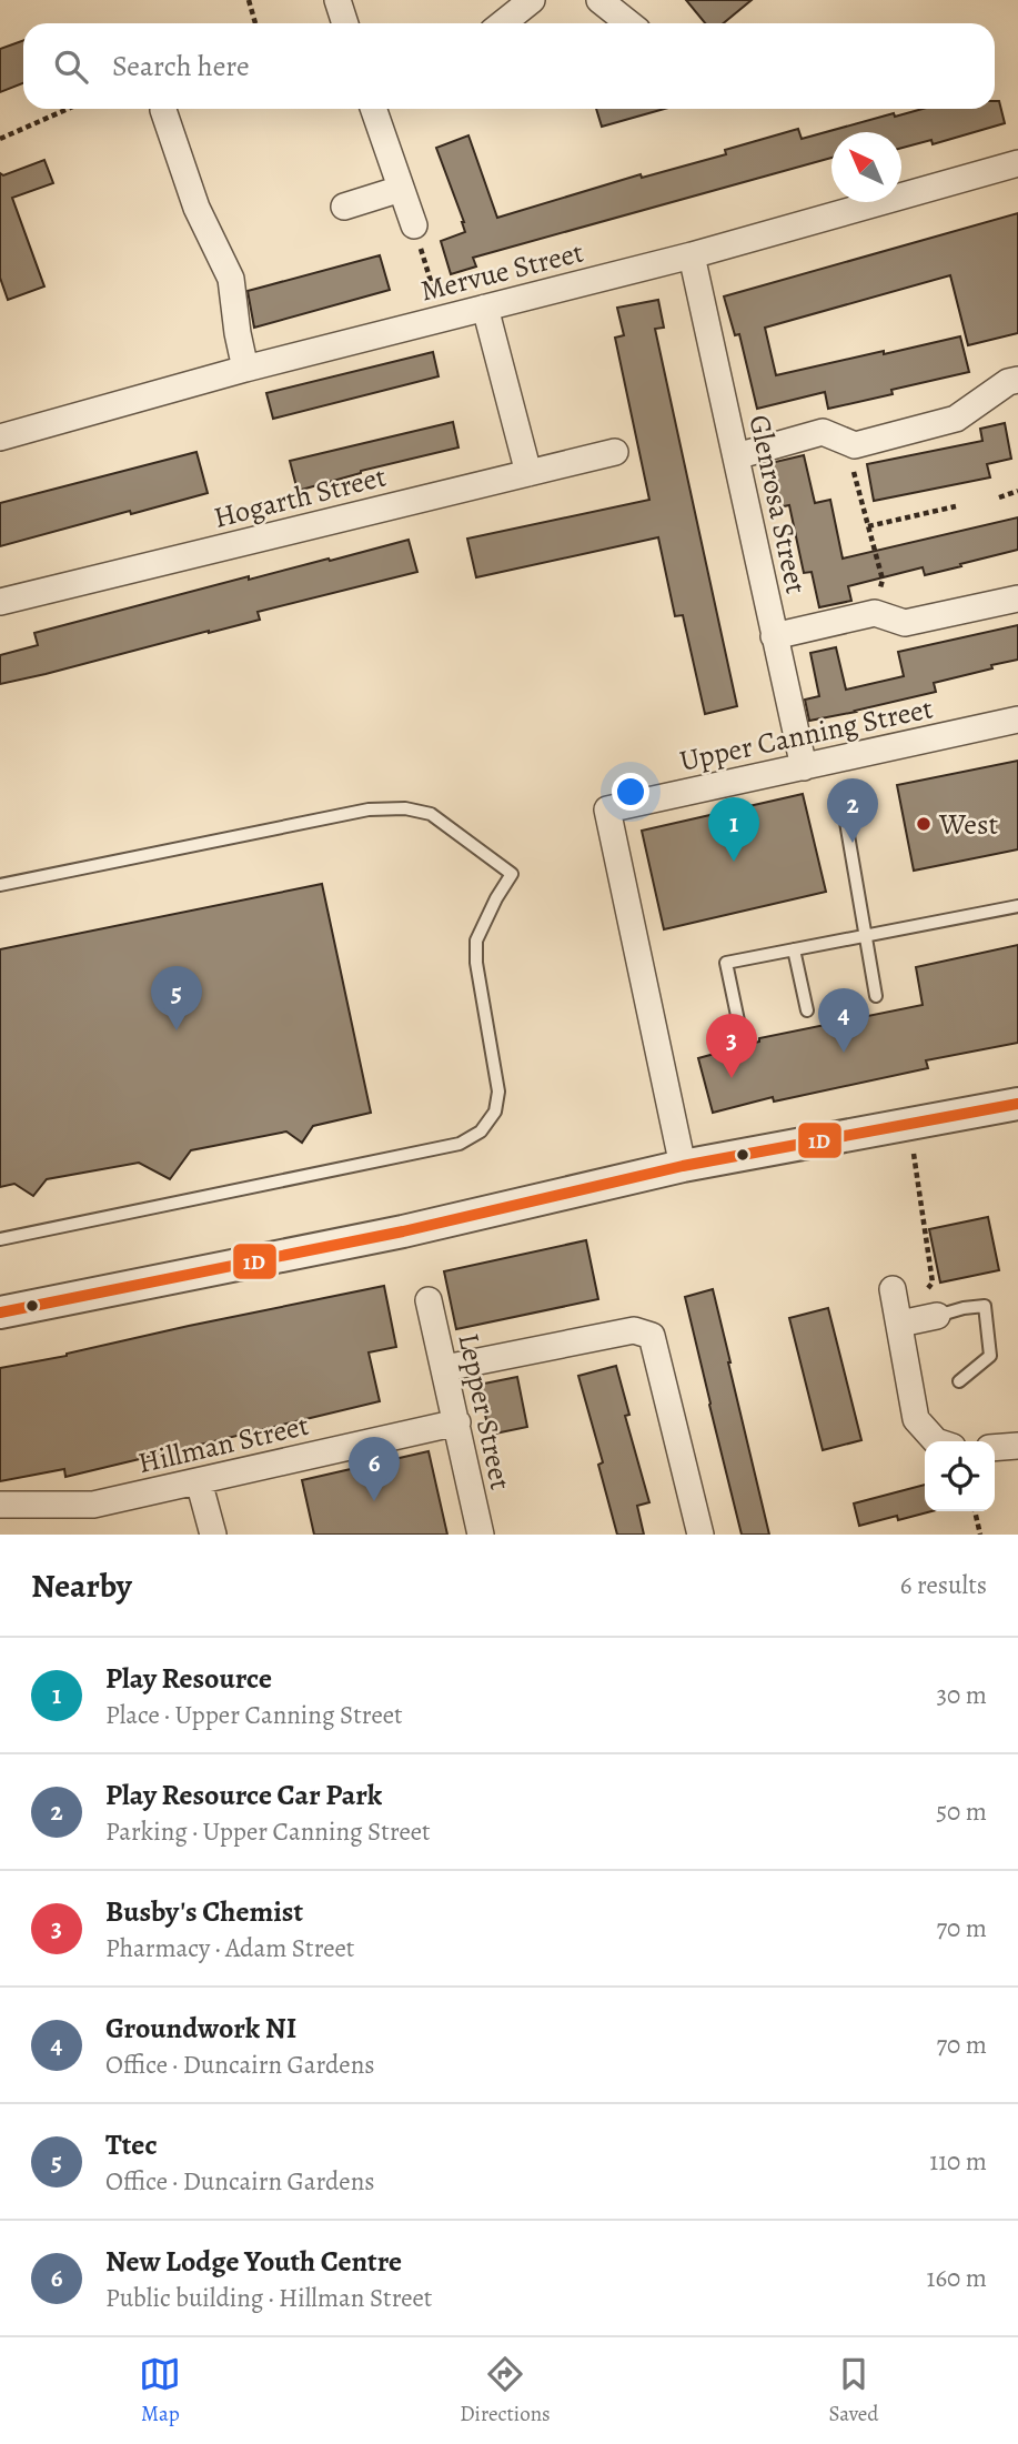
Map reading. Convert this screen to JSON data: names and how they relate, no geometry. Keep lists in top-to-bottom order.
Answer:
{
  "streets": {
    "street": [
      "Mervue Street",
      "Hogarth Street",
      "Glenrosa Street",
      "Upper Canning Street",
      "Lepper Street",
      "Hillman Street"
    ]
  },
  "crossings": [
    ["Mervue Street", "Glenrosa Street"],
    ["Glenrosa Street", "Upper Canning Street"],
    ["Lepper Street", "Hillman Street"]
  ],
  "places": ["West"],
  "lines": ["transit line 1D"],
  "north": "top left",
  "page": {
    "search": "Search here",
    "pins": [
      "2",
      "1",
      "5",
      "4",
      "3",
      "6"
    ],
    "heading": ["Nearby", "6 results"],
    "list": [
      {
        "mark": "1",
        "name": "Play Resource",
        "note": "Place · Upper Canning Street",
        "value": "30 m"
      },
      {
        "mark": "2",
        "name": "Play Resource Car Park",
        "note": "Parking · Upper Canning Street",
        "value": "50 m"
      },
      {
        "mark": "3",
        "name": "Busby's Chemist",
        "note": "Pharmacy · Adam Street",
        "value": "70 m"
      },
      {
        "mark": "4",
        "name": "Groundwork NI",
        "note": "Office · Duncairn Gardens",
        "value": "70 m"
      },
      {
        "mark": "5",
        "name": "Ttec",
        "note": "Office · Duncairn Gardens",
        "value": "110 m"
      },
      {
        "mark": "6",
        "name": "New Lodge Youth Centre",
        "note": "Public building · Hillman Street",
        "value": "160 m"
      }
    ],
    "nav": ["Map", "Directions", "Saved"]
  }
}
